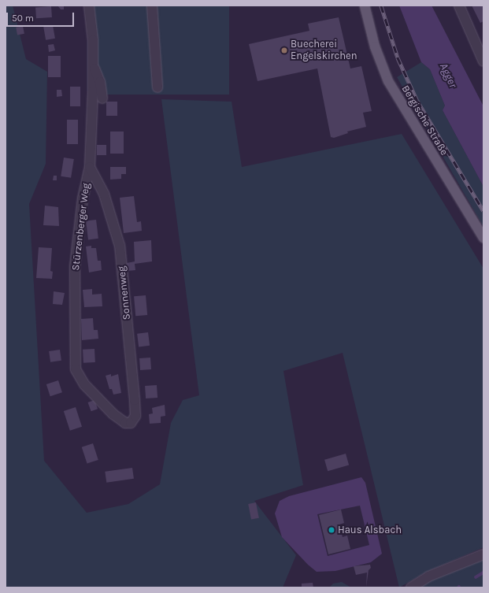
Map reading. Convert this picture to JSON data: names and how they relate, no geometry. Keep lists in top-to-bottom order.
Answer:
{
  "streets": {
    "main road": ["Bergische Straße"],
    "street": ["Stürzenberger Weg", "Sonnenweg"]
  },
  "crossings": [
    ["Stürzenberger Weg", "Sonnenweg"]
  ],
  "water": ["Agger"],
  "places": ["Buecherei Engelskirchen", "Haus Alsbach"],
  "scale_bar": "50 m"
}
